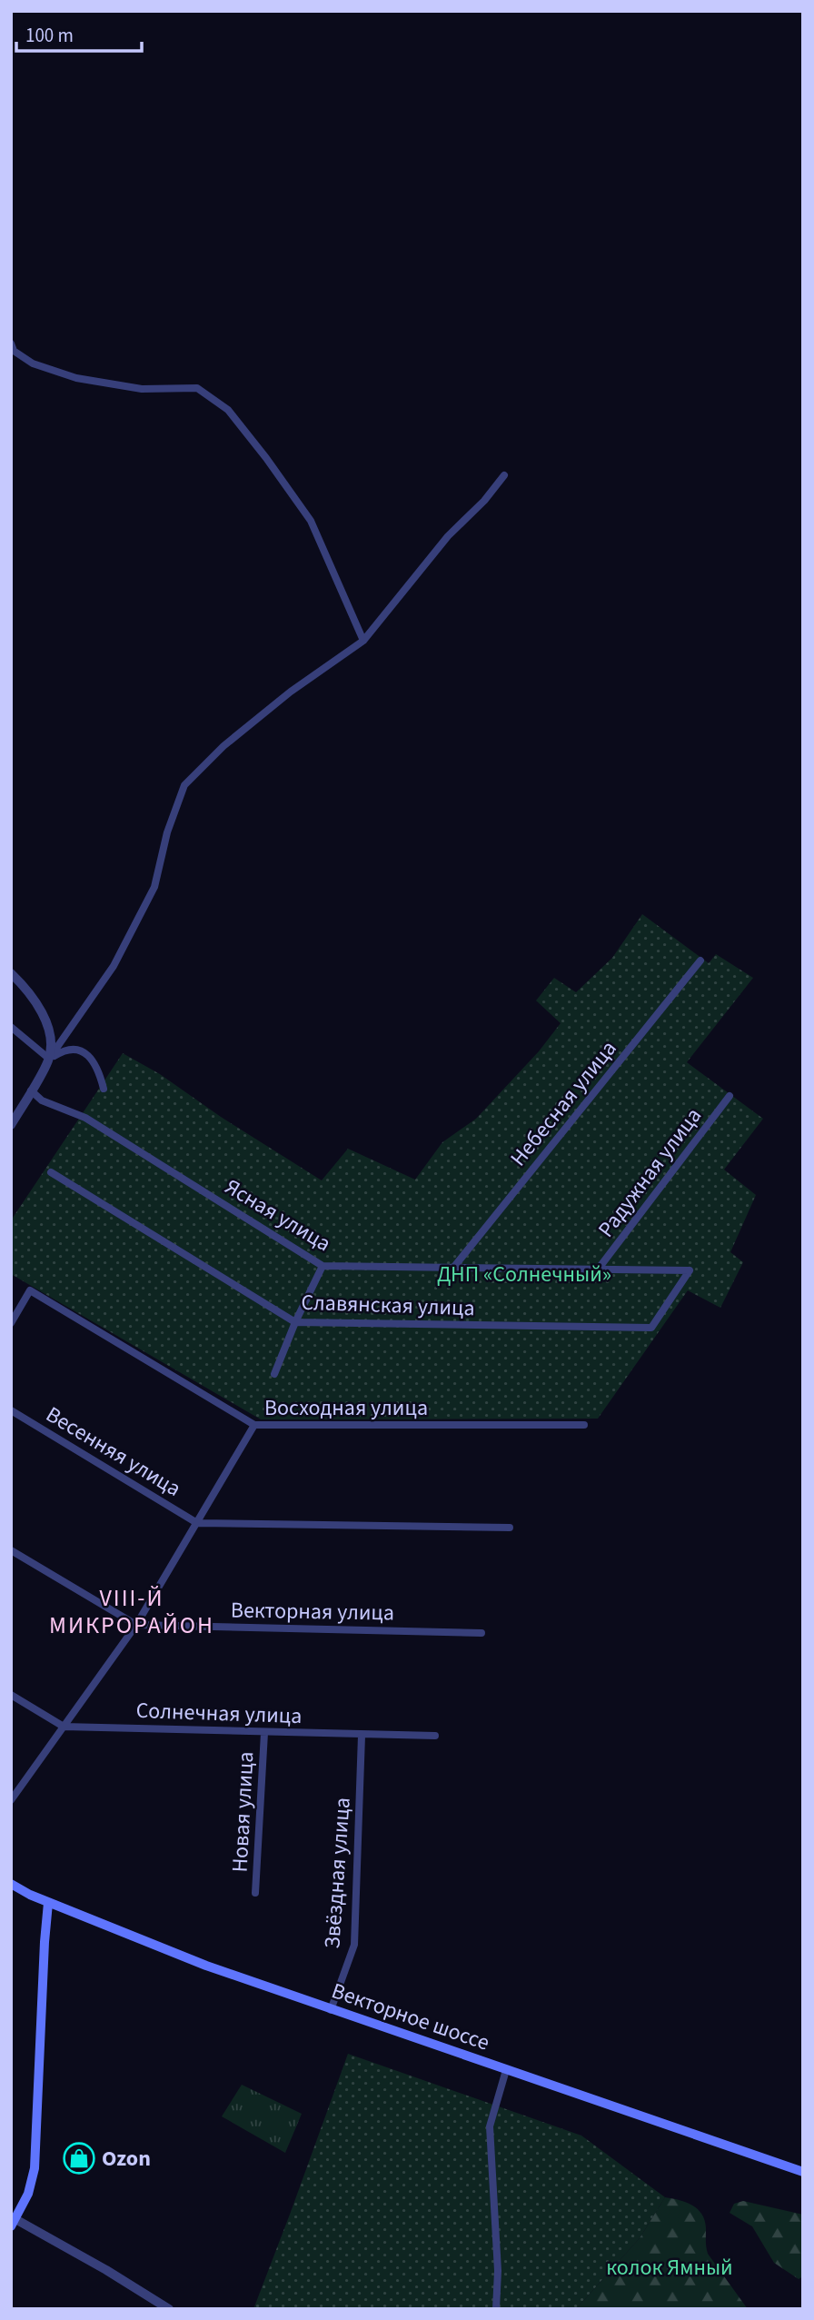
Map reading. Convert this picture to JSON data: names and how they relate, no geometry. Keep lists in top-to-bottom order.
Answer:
{
  "streets": {
    "main road": ["Векторное шоссе"],
    "street": [
      "Небесная улица",
      "Радужная улица",
      "Ясная улица",
      "Славянская улица",
      "Восходная улица",
      "Весенняя улица",
      "Векторная улица",
      "Солнечная улица",
      "Новая улица",
      "Звёздная улица"
    ]
  },
  "crossings": [
    ["Небесная улица", "Ясная улица"],
    ["Радужная улица", "Ясная улица"],
    ["Ясная улица", "Славянская улица"],
    ["Солнечная улица", "Новая улица"],
    ["Солнечная улица", "Звёздная улица"],
    ["Звёздная улица", "Векторное шоссе"]
  ],
  "districts": ["VIII-Й МИКРОРАЙОН"],
  "parks": ["ДНП «Солнечный»", "колок Ямный"],
  "places": {
    "shop": ["Ozon"]
  },
  "scale_bar": "100 m"
}
